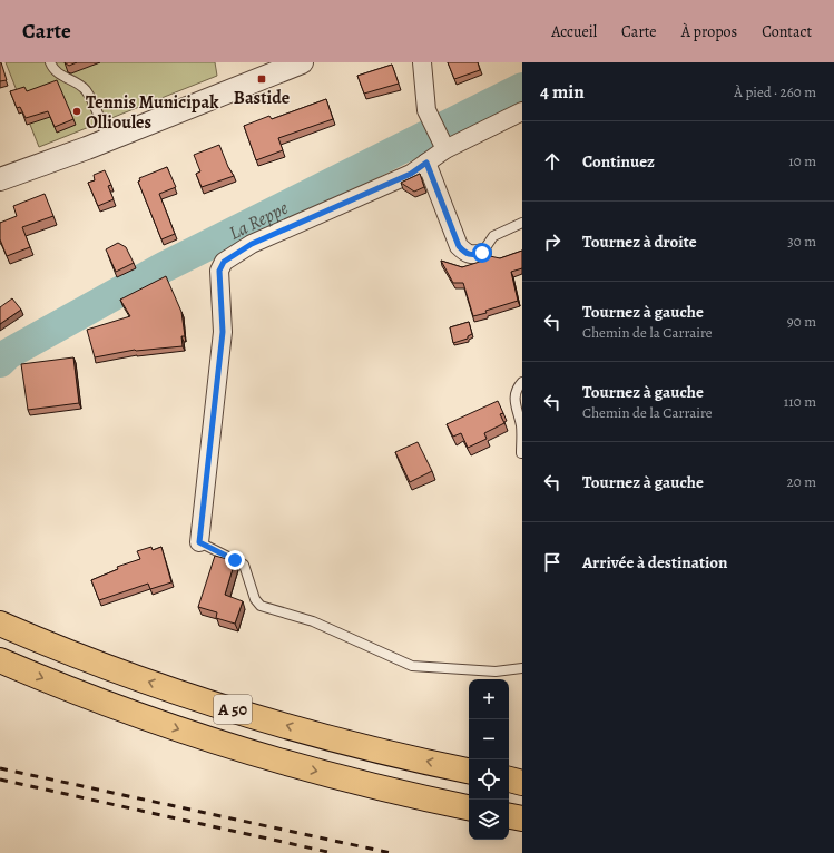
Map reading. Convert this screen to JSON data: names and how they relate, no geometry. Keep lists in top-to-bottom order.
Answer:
{
  "streets": {
    "highway": ["A 50"]
  },
  "water": ["La Reppe"],
  "places": {
    "transit": ["Bastide"],
    "other": ["Tennis Municipak Ollioules"]
  },
  "page": {
    "header": "Carte",
    "nav": [
      "Accueil",
      "Carte",
      "À propos",
      "Contact"
    ],
    "heading": ["4 min", "À pied · 260 m"],
    "list": [
      ["Continuez", "10 m"],
      ["Tournez à droite", "30 m"],
      ["Tournez à gauche", "Chemin de la Carraire", "90 m"],
      ["Tournez à gauche", "Chemin de la Carraire", "110 m"],
      ["Tournez à gauche", "20 m"],
      "Arrivée à destination"
    ],
    "map_buttons": ["+", "−"]
  }
}
